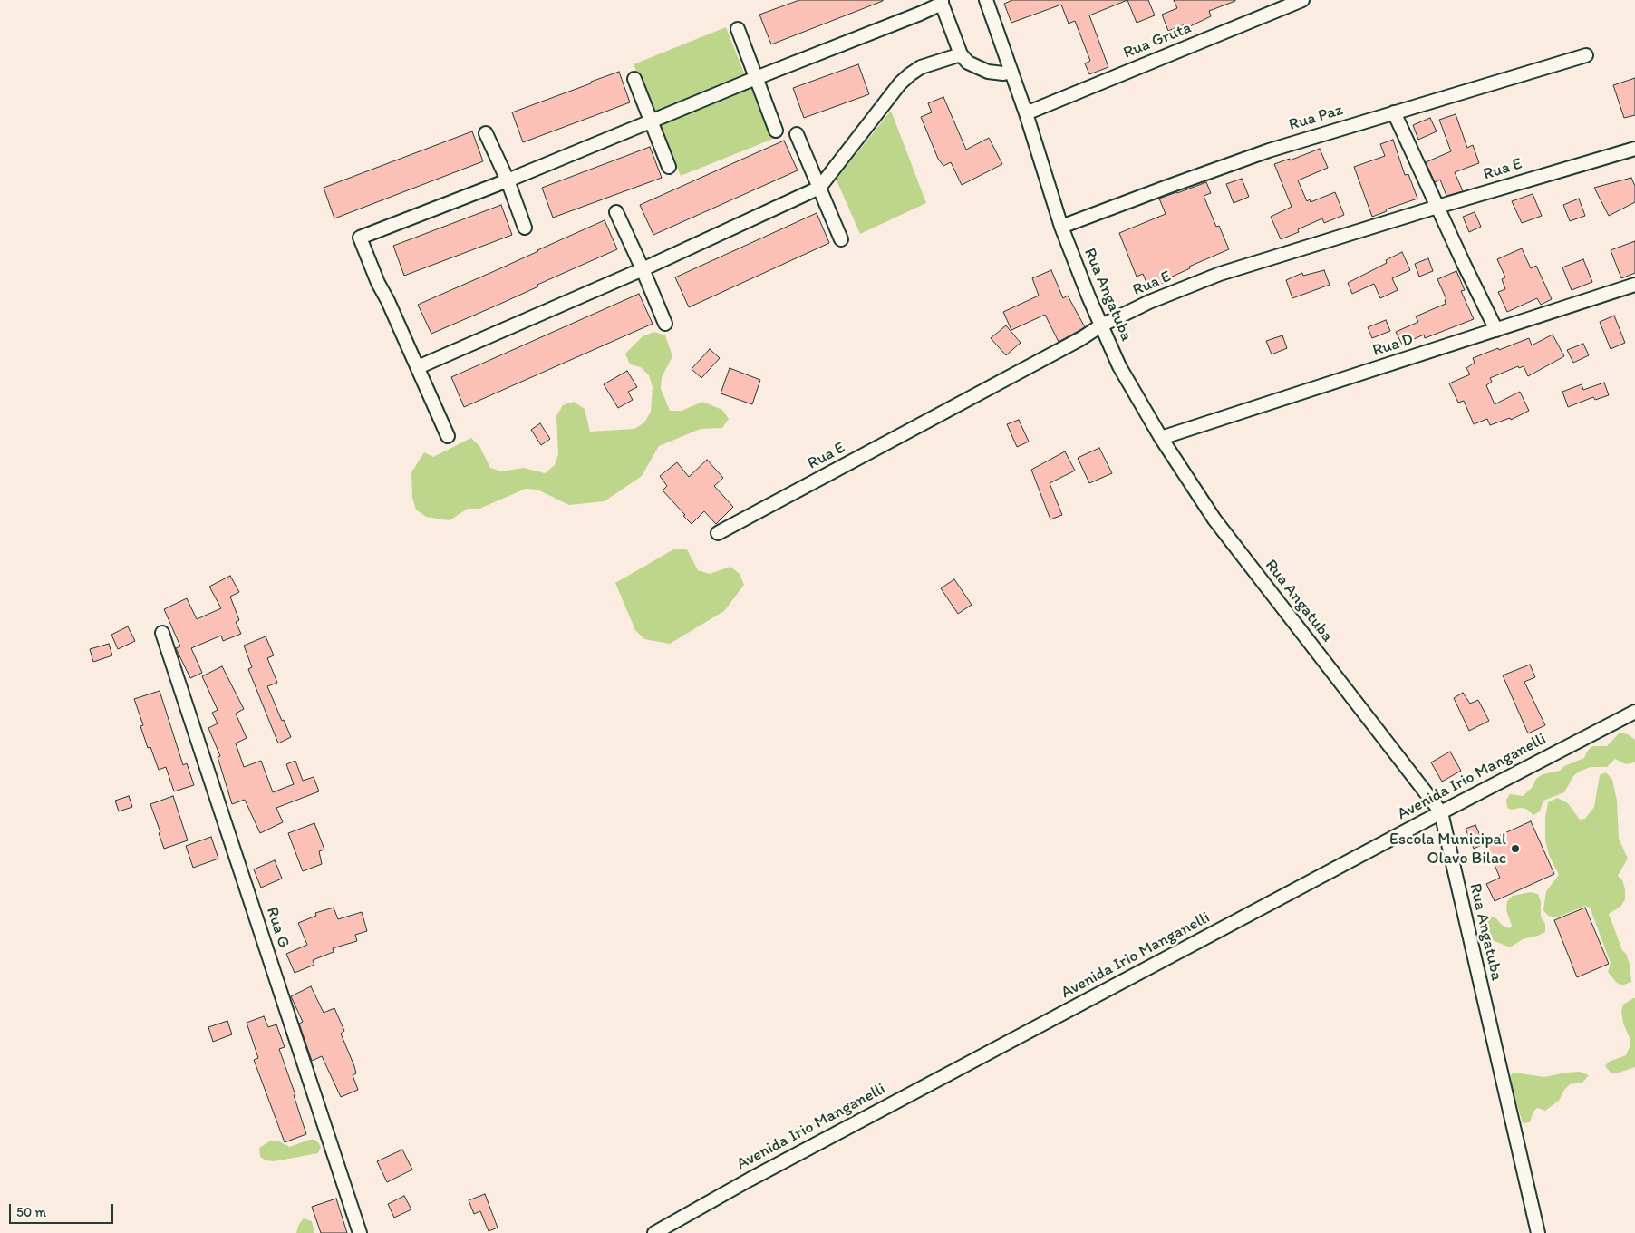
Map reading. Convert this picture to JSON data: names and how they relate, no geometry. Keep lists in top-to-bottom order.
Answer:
{
  "streets": {
    "street": [
      "Rua Gruta",
      "Rua Paz",
      "Rua E",
      "Rua Angatuba",
      "Rua D",
      "Avenida Irio Manganelli",
      "Rua G"
    ]
  },
  "crossings": [
    ["Rua Gruta", "Rua Angatuba"],
    ["Rua Paz", "Rua Angatuba"],
    ["Rua E", "Rua Angatuba"],
    ["Rua Angatuba", "Rua D"],
    ["Rua Angatuba", "Avenida Irio Manganelli"]
  ],
  "places": ["Escola Municipal Olavo Bilac"],
  "scale_bar": "50 m"
}
